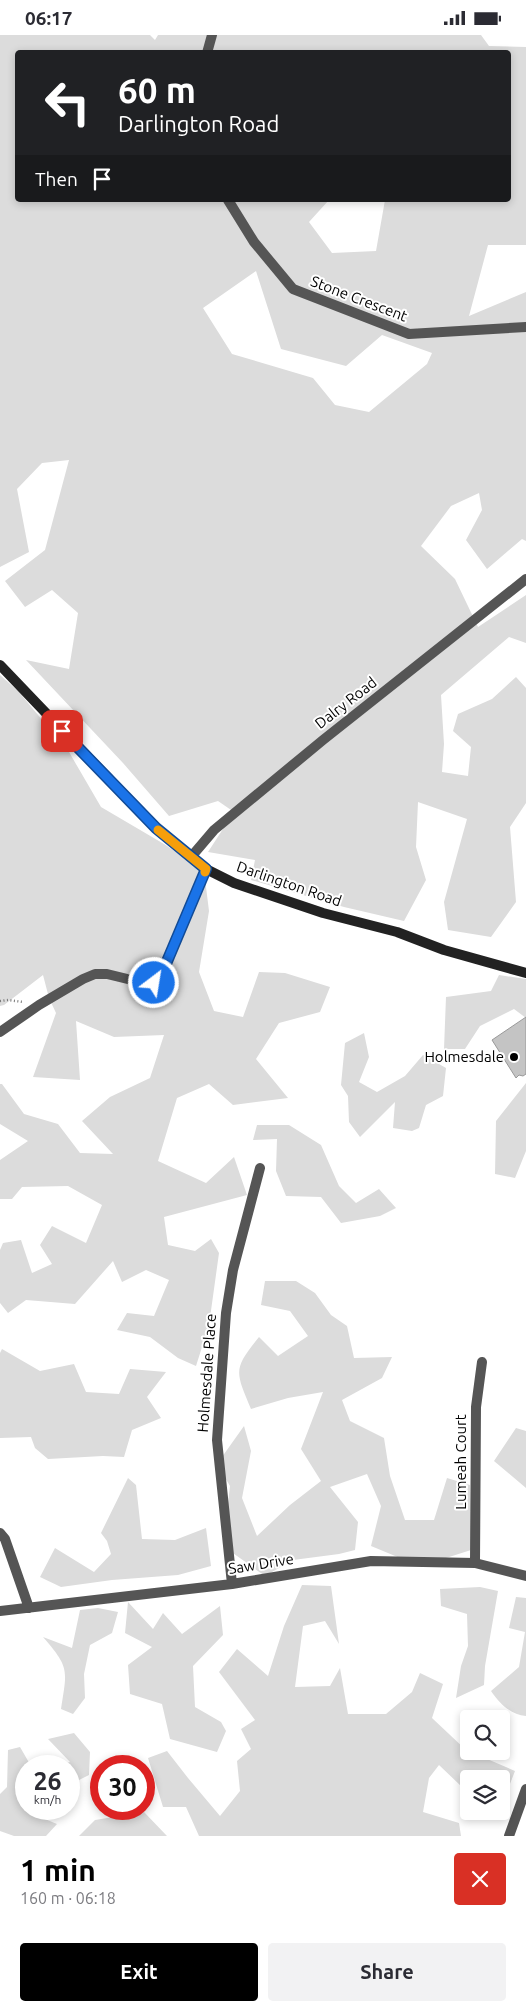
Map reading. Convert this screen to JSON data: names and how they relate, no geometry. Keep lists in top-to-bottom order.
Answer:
{
  "streets": {
    "street": [
      "Stone Crescent",
      "Dalry Road",
      "Darlington Road",
      "Holmesdale Place",
      "Lumeah Court",
      "Saw Drive"
    ]
  },
  "crossings": [
    ["Dalry Road", "Darlington Road"],
    ["Holmesdale Place", "Saw Drive"],
    ["Lumeah Court", "Saw Drive"]
  ],
  "places": ["Holmesdale"],
  "page": {
    "status": "06:17",
    "turn": ["60 m", "Darlington Road"],
    "then": "Then",
    "speed": "26 km/h",
    "limit": "30",
    "heading": ["1 min", "160 m · 06:18"],
    "buttons": ["Exit", "Share"]
  }
}
